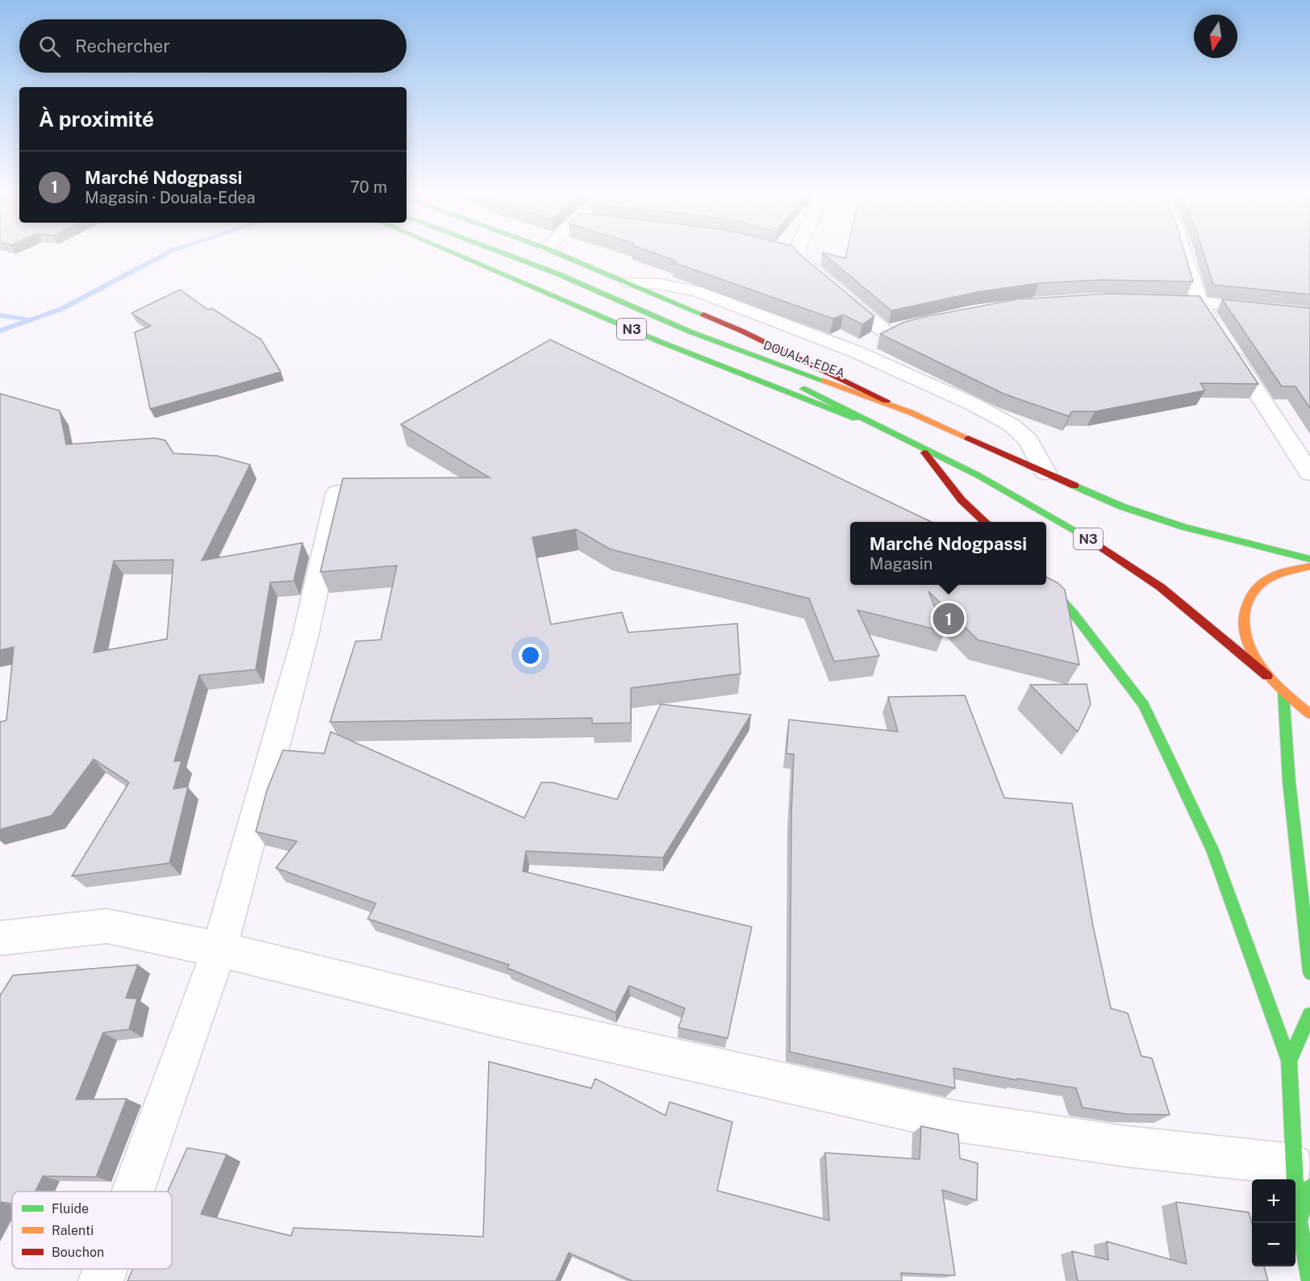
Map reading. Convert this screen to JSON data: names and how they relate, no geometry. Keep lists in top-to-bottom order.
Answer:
{
  "streets": {
    "main road": ["N3", "DOUALA-EDEA"]
  },
  "crossings": [
    ["N3", "DOUALA-EDEA"]
  ],
  "legend": ["Fluide", "Ralenti", "Bouchon"],
  "north": "bottom",
  "page": {
    "search": "Rechercher",
    "heading": "À proximité",
    "list": [
      {
        "mark": "1",
        "name": "Marché Ndogpassi",
        "note": "Magasin · Douala-Edea",
        "value": "70 m"
      }
    ],
    "popup": ["Marché Ndogpassi", "Magasin"],
    "pins": "1",
    "map_buttons": ["+", "−"]
  }
}
